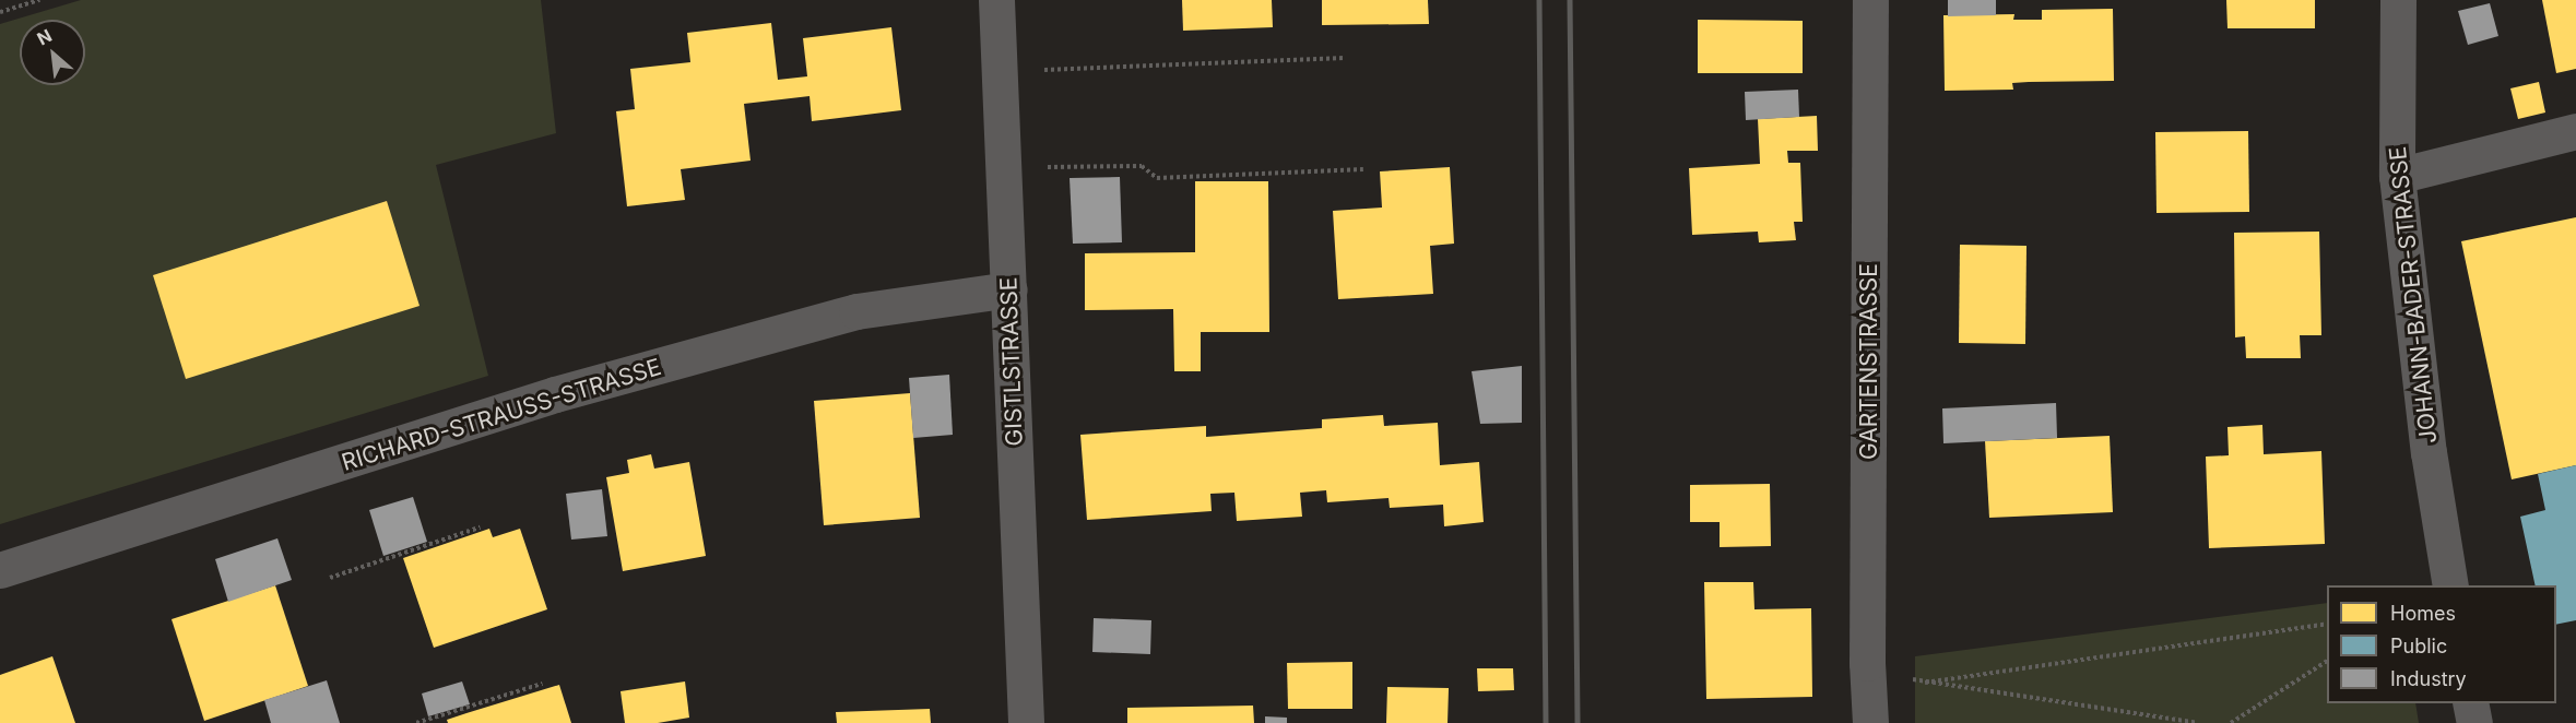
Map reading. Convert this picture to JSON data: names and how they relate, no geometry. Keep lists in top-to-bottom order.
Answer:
{
  "streets": {
    "street": [
      "JOHANN-BADER-STRASSE",
      "GISTLSTRASSE",
      "GARTENSTRASSE",
      "RICHARD-STRAUSS-STRASSE"
    ]
  },
  "crossings": [
    ["GISTLSTRASSE", "RICHARD-STRAUSS-STRASSE"]
  ],
  "legend": ["Homes", "Public", "Industry"],
  "north": "top left"
}
